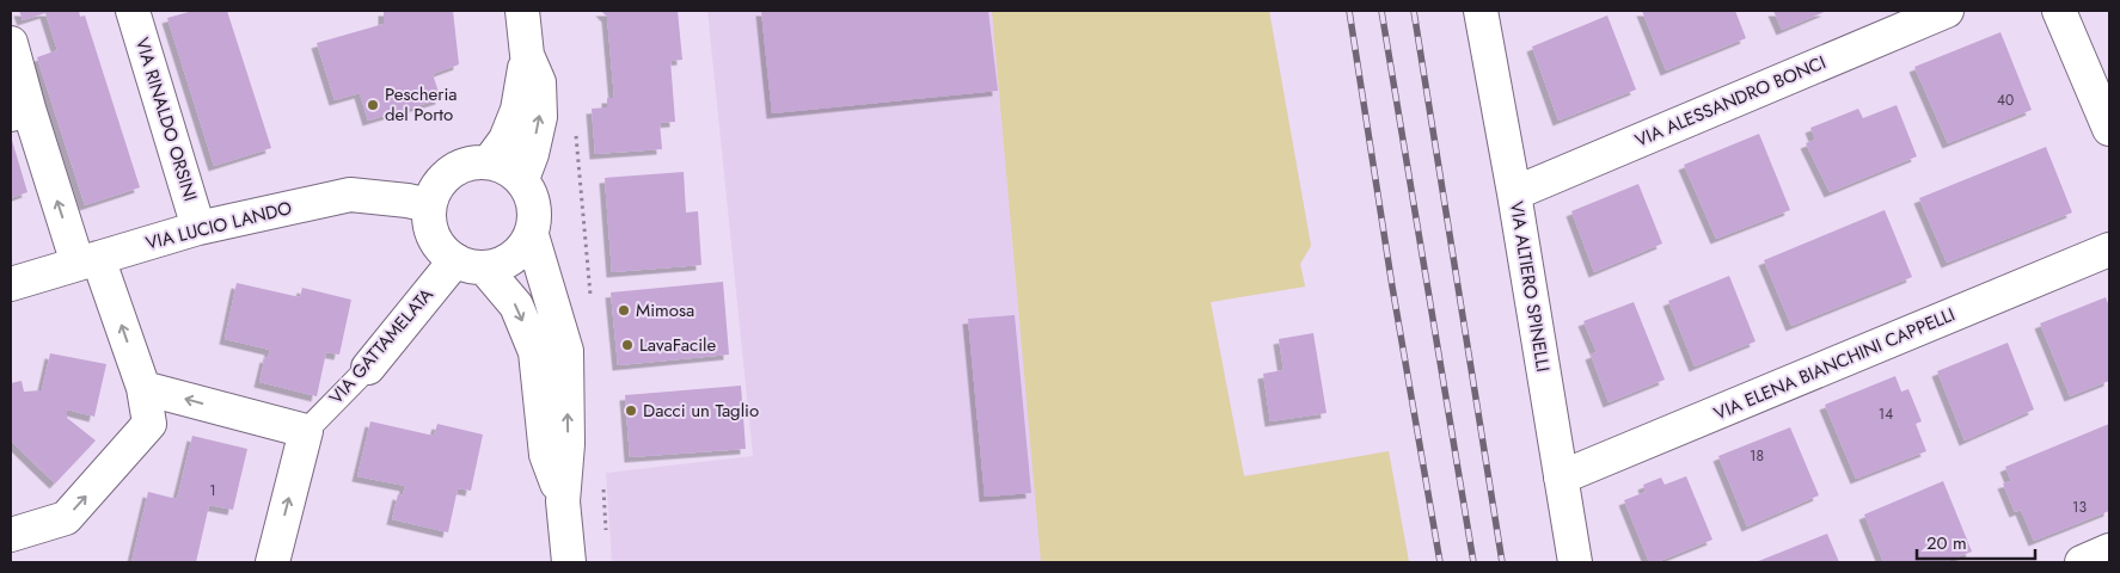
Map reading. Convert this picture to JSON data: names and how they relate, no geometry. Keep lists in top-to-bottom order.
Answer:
{
  "streets": {
    "street": [
      "VIA ALESSANDRO BONCI",
      "VIA RINALDO ORSINI",
      "VIA LUCIO LANDO",
      "VIA ALTIERO SPINELLI",
      "VIA GATTAMELATA",
      "VIA ELENA BIANCHINI CAPPELLI"
    ]
  },
  "crossings": [
    ["VIA ALESSANDRO BONCI", "VIA ALTIERO SPINELLI"],
    ["VIA RINALDO ORSINI", "VIA LUCIO LANDO"],
    ["VIA LUCIO LANDO", "VIA GATTAMELATA"],
    ["VIA ALTIERO SPINELLI", "VIA ELENA BIANCHINI CAPPELLI"]
  ],
  "places": [
    "Pescheria del Porto",
    "Mimosa",
    "LavaFacile",
    "Dacci un Taglio"
  ],
  "house_numbers": [
    "40",
    "14",
    "18",
    "1",
    "13"
  ],
  "scale_bar": "20 m"
}
